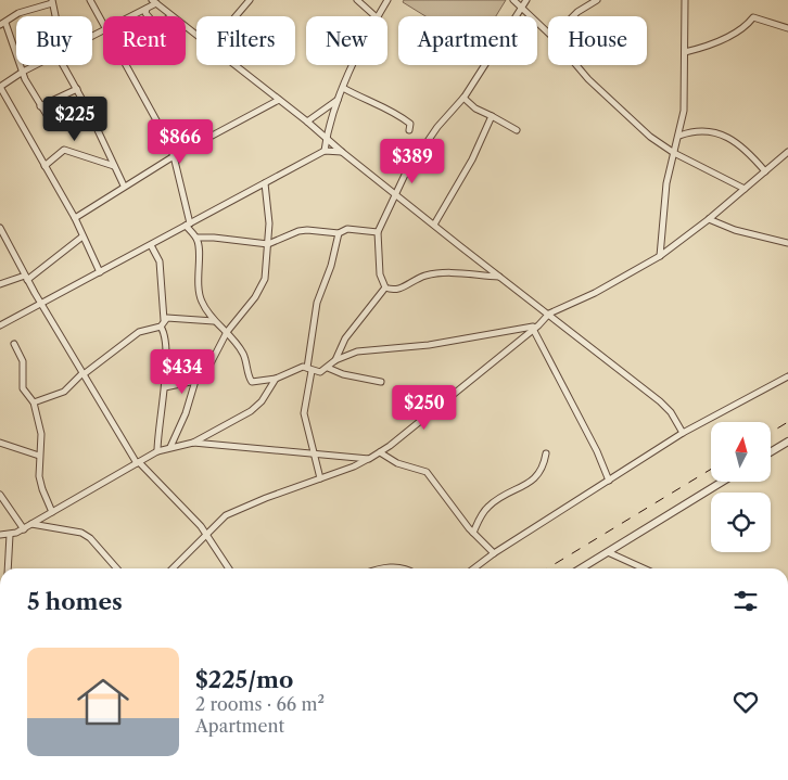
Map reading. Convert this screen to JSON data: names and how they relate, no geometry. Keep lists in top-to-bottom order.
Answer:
{
  "north": "top",
  "page": {
    "chip": [
      "Buy",
      "Rent",
      "Filters",
      "New",
      "Apartment",
      "House"
    ],
    "price": [
      "$225",
      "$866",
      "$389",
      "$434",
      "$250"
    ],
    "heading": "5 homes",
    "list": [
      {
        "name": "$225/mo",
        "note": "2 rooms · 66 m² · Apartment"
      }
    ]
  }
}
